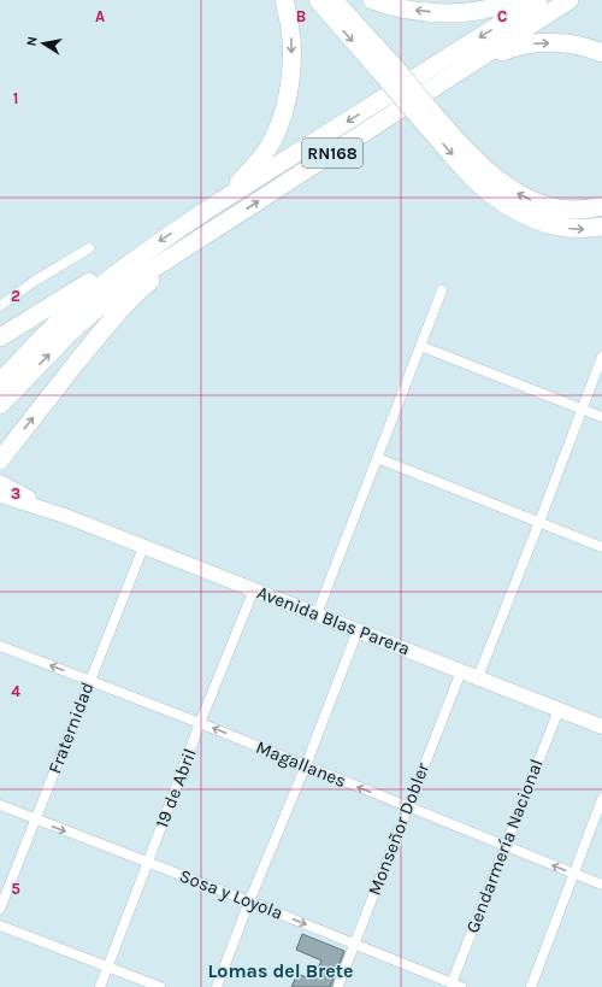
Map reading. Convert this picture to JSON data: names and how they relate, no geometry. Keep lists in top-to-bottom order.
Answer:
{
  "streets": {
    "highway": ["RN168"],
    "main road": ["Avenida Blas Parera"],
    "street": [
      "Fraternidad",
      "Magallanes",
      "19 de Abril",
      "Monseñor Dobler",
      "Gendarmería Nacional",
      "Sosa y Loyola"
    ]
  },
  "crossings": [
    ["Avenida Blas Parera", "Fraternidad"],
    ["Avenida Blas Parera", "19 de Abril"],
    ["Avenida Blas Parera", "Monseñor Dobler"],
    ["Avenida Blas Parera", "Gendarmería Nacional"],
    ["Fraternidad", "Magallanes"],
    ["Fraternidad", "Sosa y Loyola"],
    ["Magallanes", "19 de Abril"],
    ["Magallanes", "Monseñor Dobler"],
    ["Magallanes", "Gendarmería Nacional"],
    ["19 de Abril", "Sosa y Loyola"],
    ["Monseñor Dobler", "Sosa y Loyola"],
    ["Gendarmería Nacional", "Sosa y Loyola"]
  ],
  "one_way": ["Magallanes", "Sosa y Loyola"],
  "districts": ["Lomas del Brete"],
  "north": "left",
  "grid": {
    "columns": ["A", "B", "C"],
    "rows": [
      "1",
      "2",
      "3",
      "4",
      "5"
    ]
  }
}
